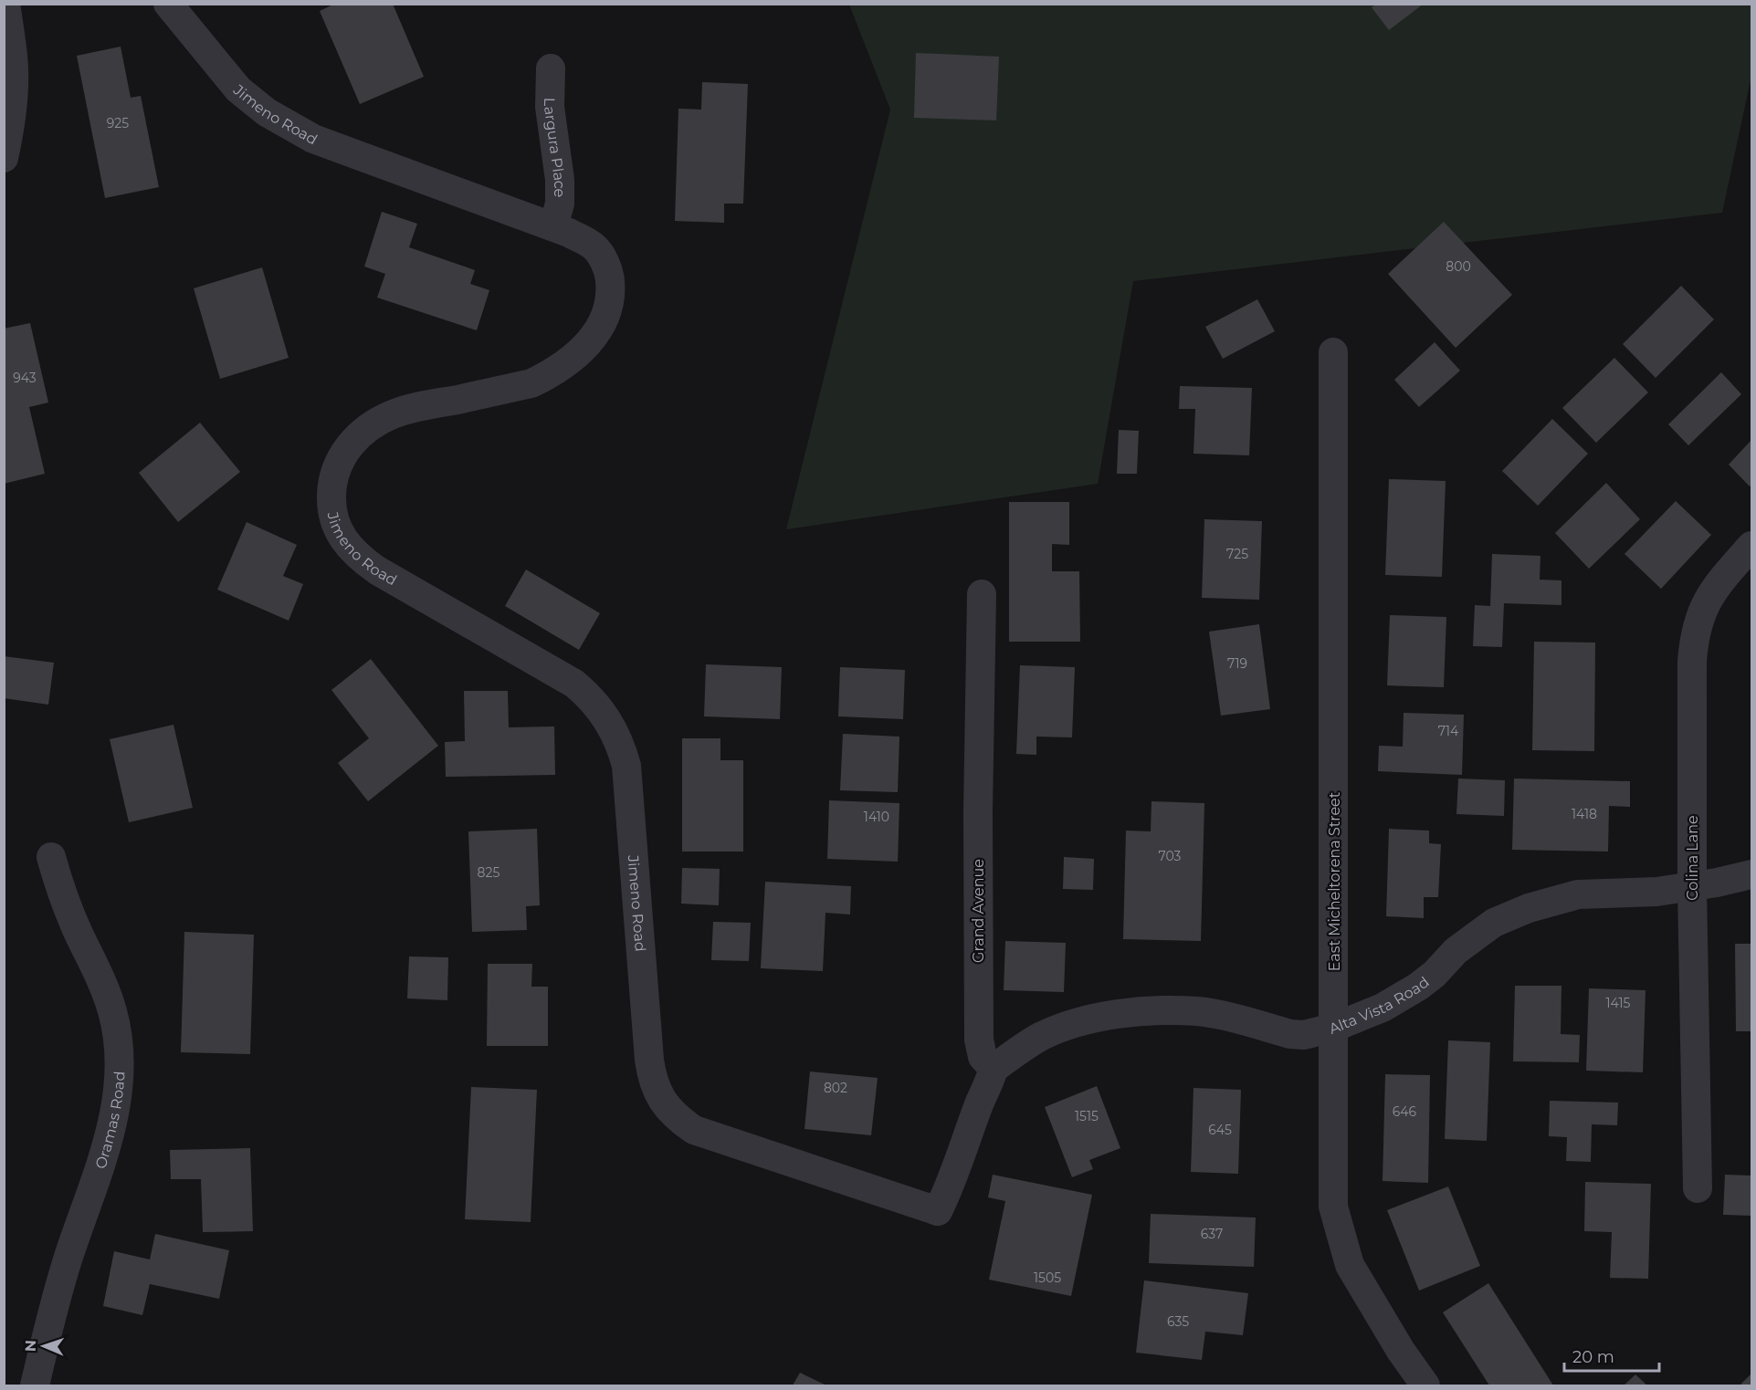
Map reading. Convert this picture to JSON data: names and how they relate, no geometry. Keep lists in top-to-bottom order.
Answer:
{
  "streets": {
    "street": [
      "Jimeno Road",
      "Largura Place",
      "Colina Lane",
      "East Micheltorena Street",
      "Grand Avenue",
      "Alta Vista Road",
      "Oramas Road"
    ]
  },
  "crossings": [
    ["Jimeno Road", "Largura Place"],
    ["Jimeno Road", "Grand Avenue"],
    ["Jimeno Road", "Alta Vista Road"],
    ["Colina Lane", "Alta Vista Road"],
    ["East Micheltorena Street", "Alta Vista Road"],
    ["Grand Avenue", "Alta Vista Road"]
  ],
  "house_numbers": [
    "925",
    "800",
    "943",
    "725",
    "719",
    "714",
    "1418",
    "1410",
    "703",
    "825",
    "1415",
    "802",
    "646",
    "1515",
    "645",
    "637",
    "1505",
    "635"
  ],
  "scale_bar": "20 m",
  "north": "left"
}
